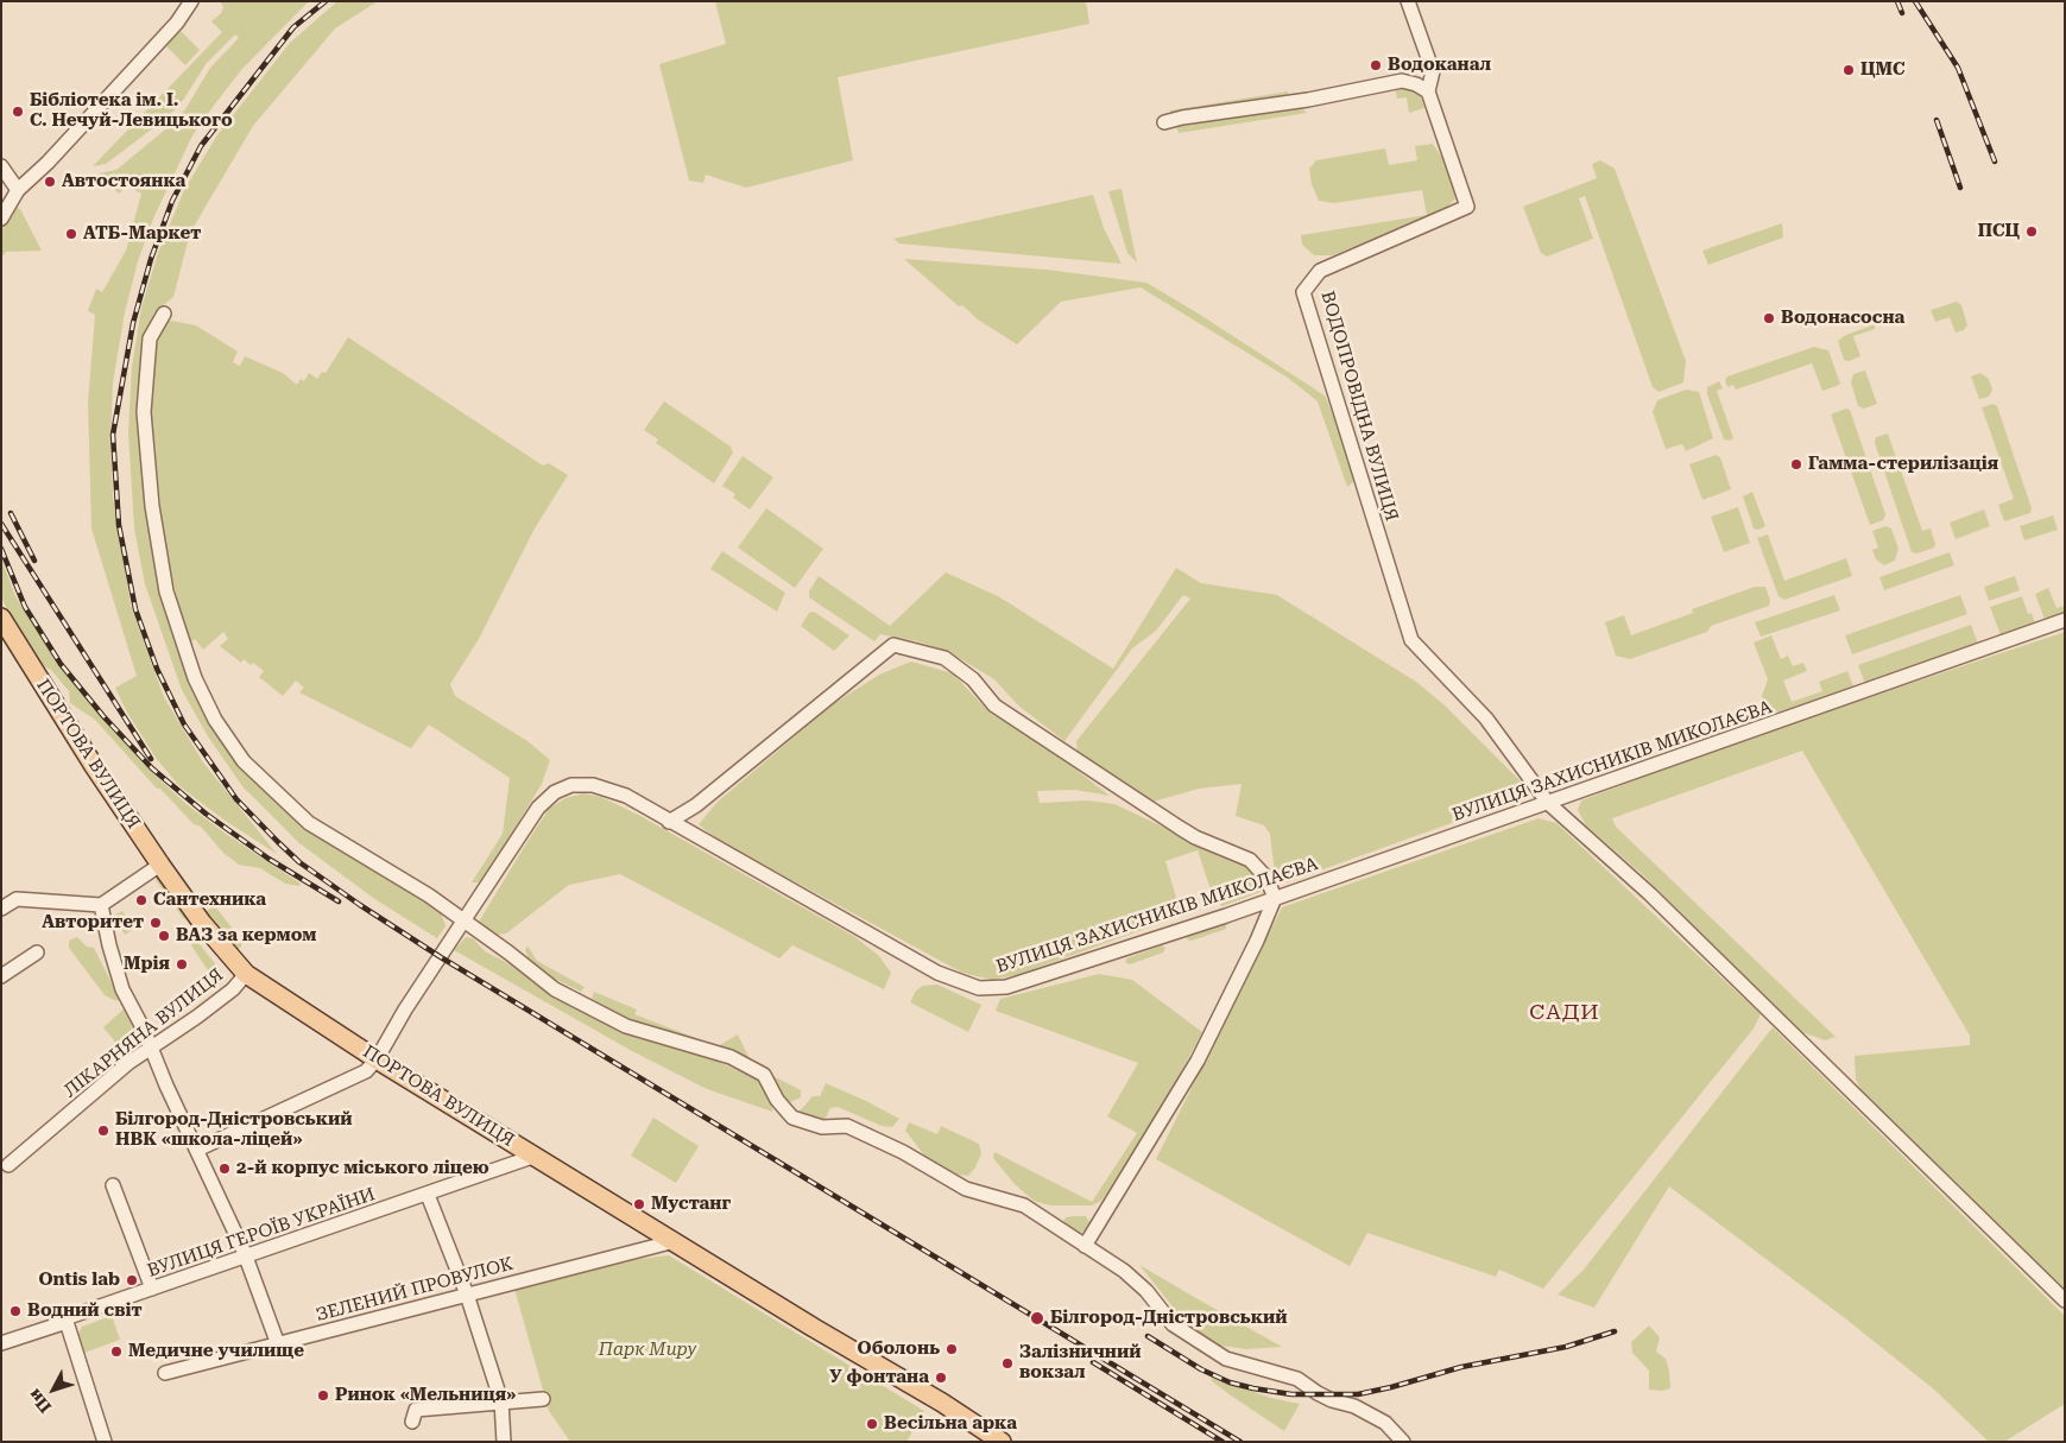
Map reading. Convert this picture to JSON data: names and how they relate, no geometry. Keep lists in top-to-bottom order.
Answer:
{
  "streets": {
    "main road": ["ПОРТОВА ВУЛИЦЯ"],
    "street": [
      "ВОДОПРОВІДНА ВУЛИЦЯ",
      "ВУЛИЦЯ ЗАХИСНИКІВ МИКОЛАЄВА",
      "ЛІКАРНЯНА ВУЛИЦЯ",
      "ВУЛИЦЯ ГЕРОЇВ УКРАЇНИ",
      "ЗЕЛЕНИЙ ПРОВУЛОК"
    ]
  },
  "crossings": [
    ["ВОДОПРОВІДНА ВУЛИЦЯ", "ВУЛИЦЯ ЗАХИСНИКІВ МИКОЛАЄВА"],
    ["ПОРТОВА ВУЛИЦЯ", "ВУЛИЦЯ ЗАХИСНИКІВ МИКОЛАЄВА"],
    ["ПОРТОВА ВУЛИЦЯ", "ЛІКАРНЯНА ВУЛИЦЯ"],
    ["ПОРТОВА ВУЛИЦЯ", "ВУЛИЦЯ ГЕРОЇВ УКРАЇНИ"],
    ["ПОРТОВА ВУЛИЦЯ", "ЗЕЛЕНИЙ ПРОВУЛОК"]
  ],
  "districts": ["САДИ"],
  "parks": ["Парк Миру"],
  "places": [
    "Водоканал",
    "ЦМС",
    "Бібліотека ім. І. С. Нечуй-Левицького",
    "Автостоянка",
    "ПСЦ",
    "АТБ-Маркет",
    "Водонасосна",
    "Гамма-стерилізація",
    "Сантехника",
    "Авторитет",
    "ВАЗ за кермом",
    "Мрія",
    "Білгород-Дністровський НВК «школа-ліцей»",
    "2-й корпус міського ліцею",
    "Мустанг",
    "Ontis lab",
    "Водний світ",
    "Білгород-Дністровський",
    "Оболонь",
    "Медичне училище",
    "Залізничний вокзал",
    "У фонтана",
    "Ринок «Мельниця»",
    "Весільна арка"
  ],
  "north": "bottom left"
}
